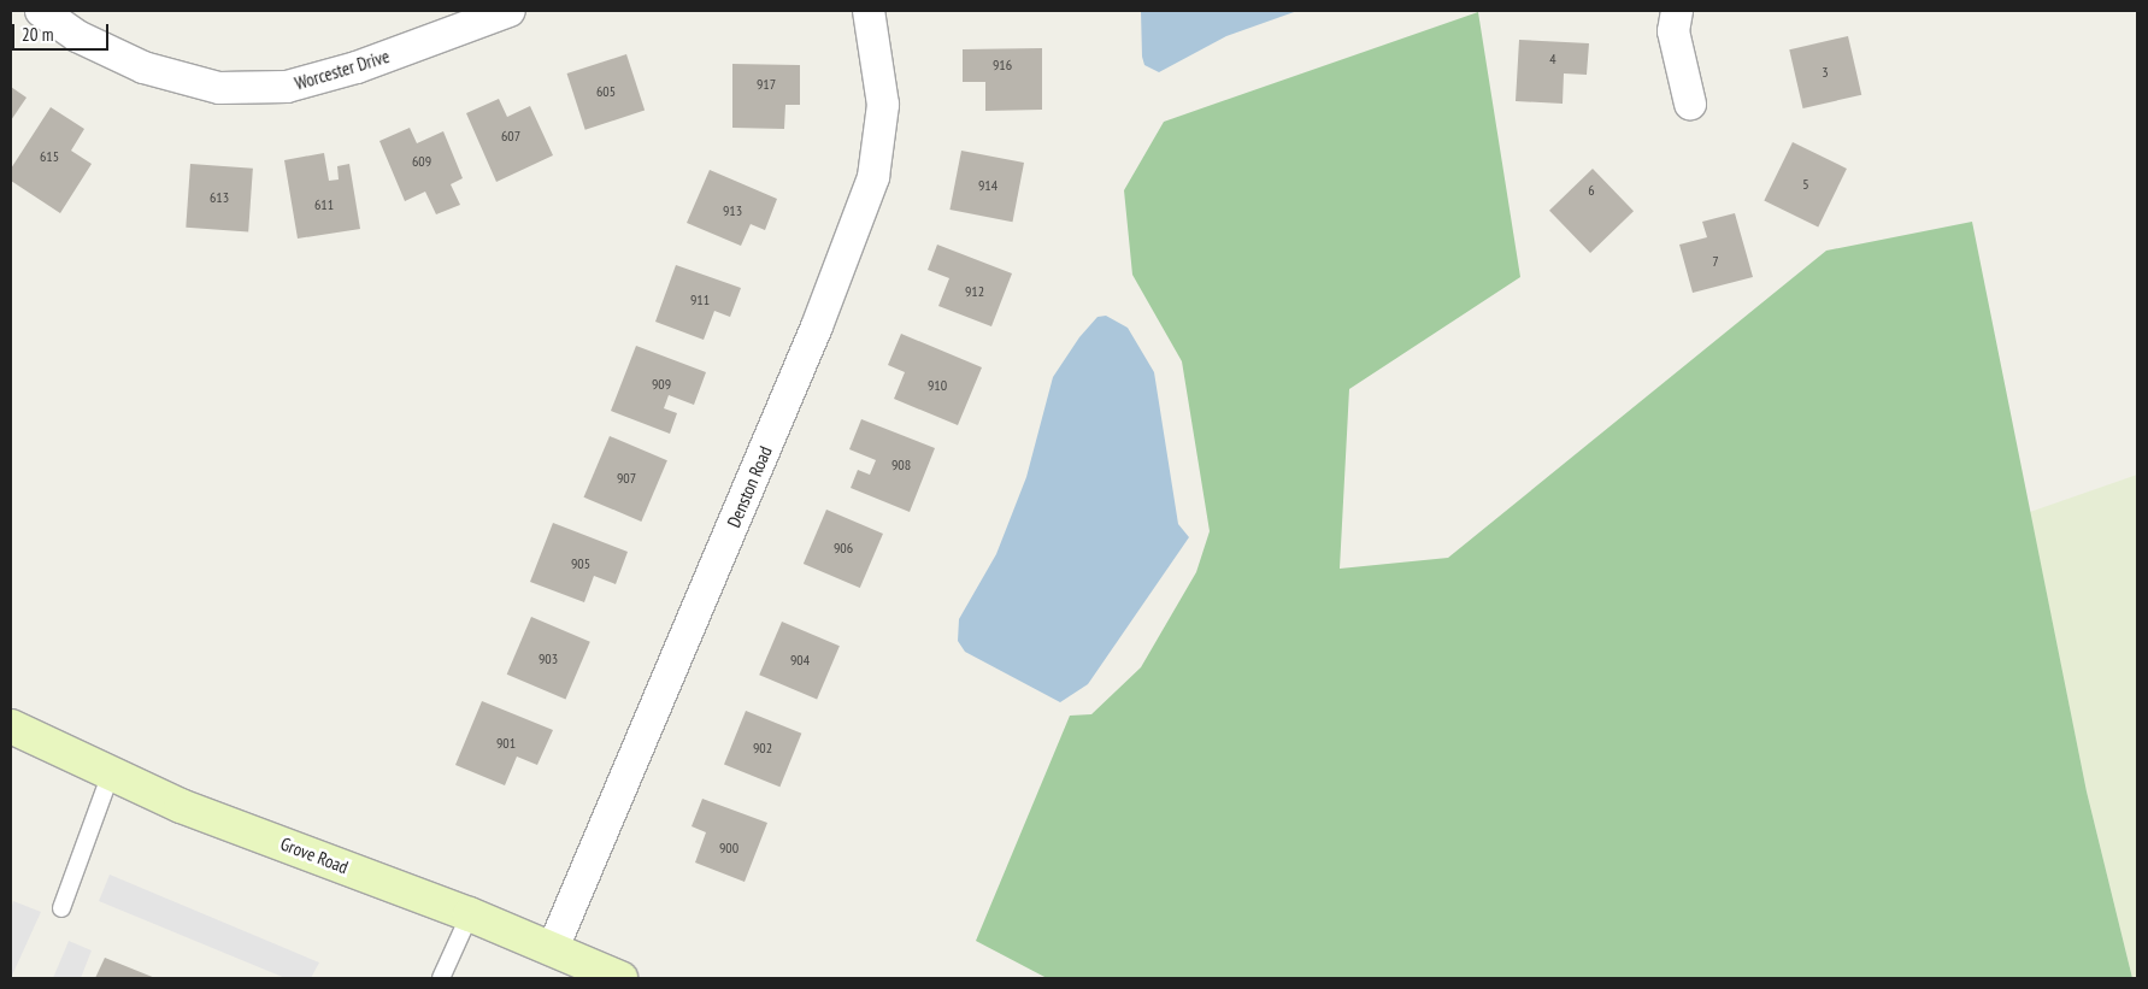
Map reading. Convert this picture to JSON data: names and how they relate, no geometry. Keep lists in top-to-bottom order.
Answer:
{
  "streets": {
    "main road": ["Grove Road"],
    "street": ["Worcester Drive", "Denston Road"]
  },
  "crossings": [
    ["Denston Road", "Grove Road"]
  ],
  "house_numbers": [
    "4",
    "916",
    "3",
    "917",
    "605",
    "607",
    "615",
    "609",
    "5",
    "914",
    "6",
    "613",
    "611",
    "913",
    "7",
    "912",
    "911",
    "909",
    "910",
    "908",
    "907",
    "906",
    "905",
    "903",
    "904",
    "901",
    "902",
    "900"
  ],
  "scale_bar": "20 m"
}
